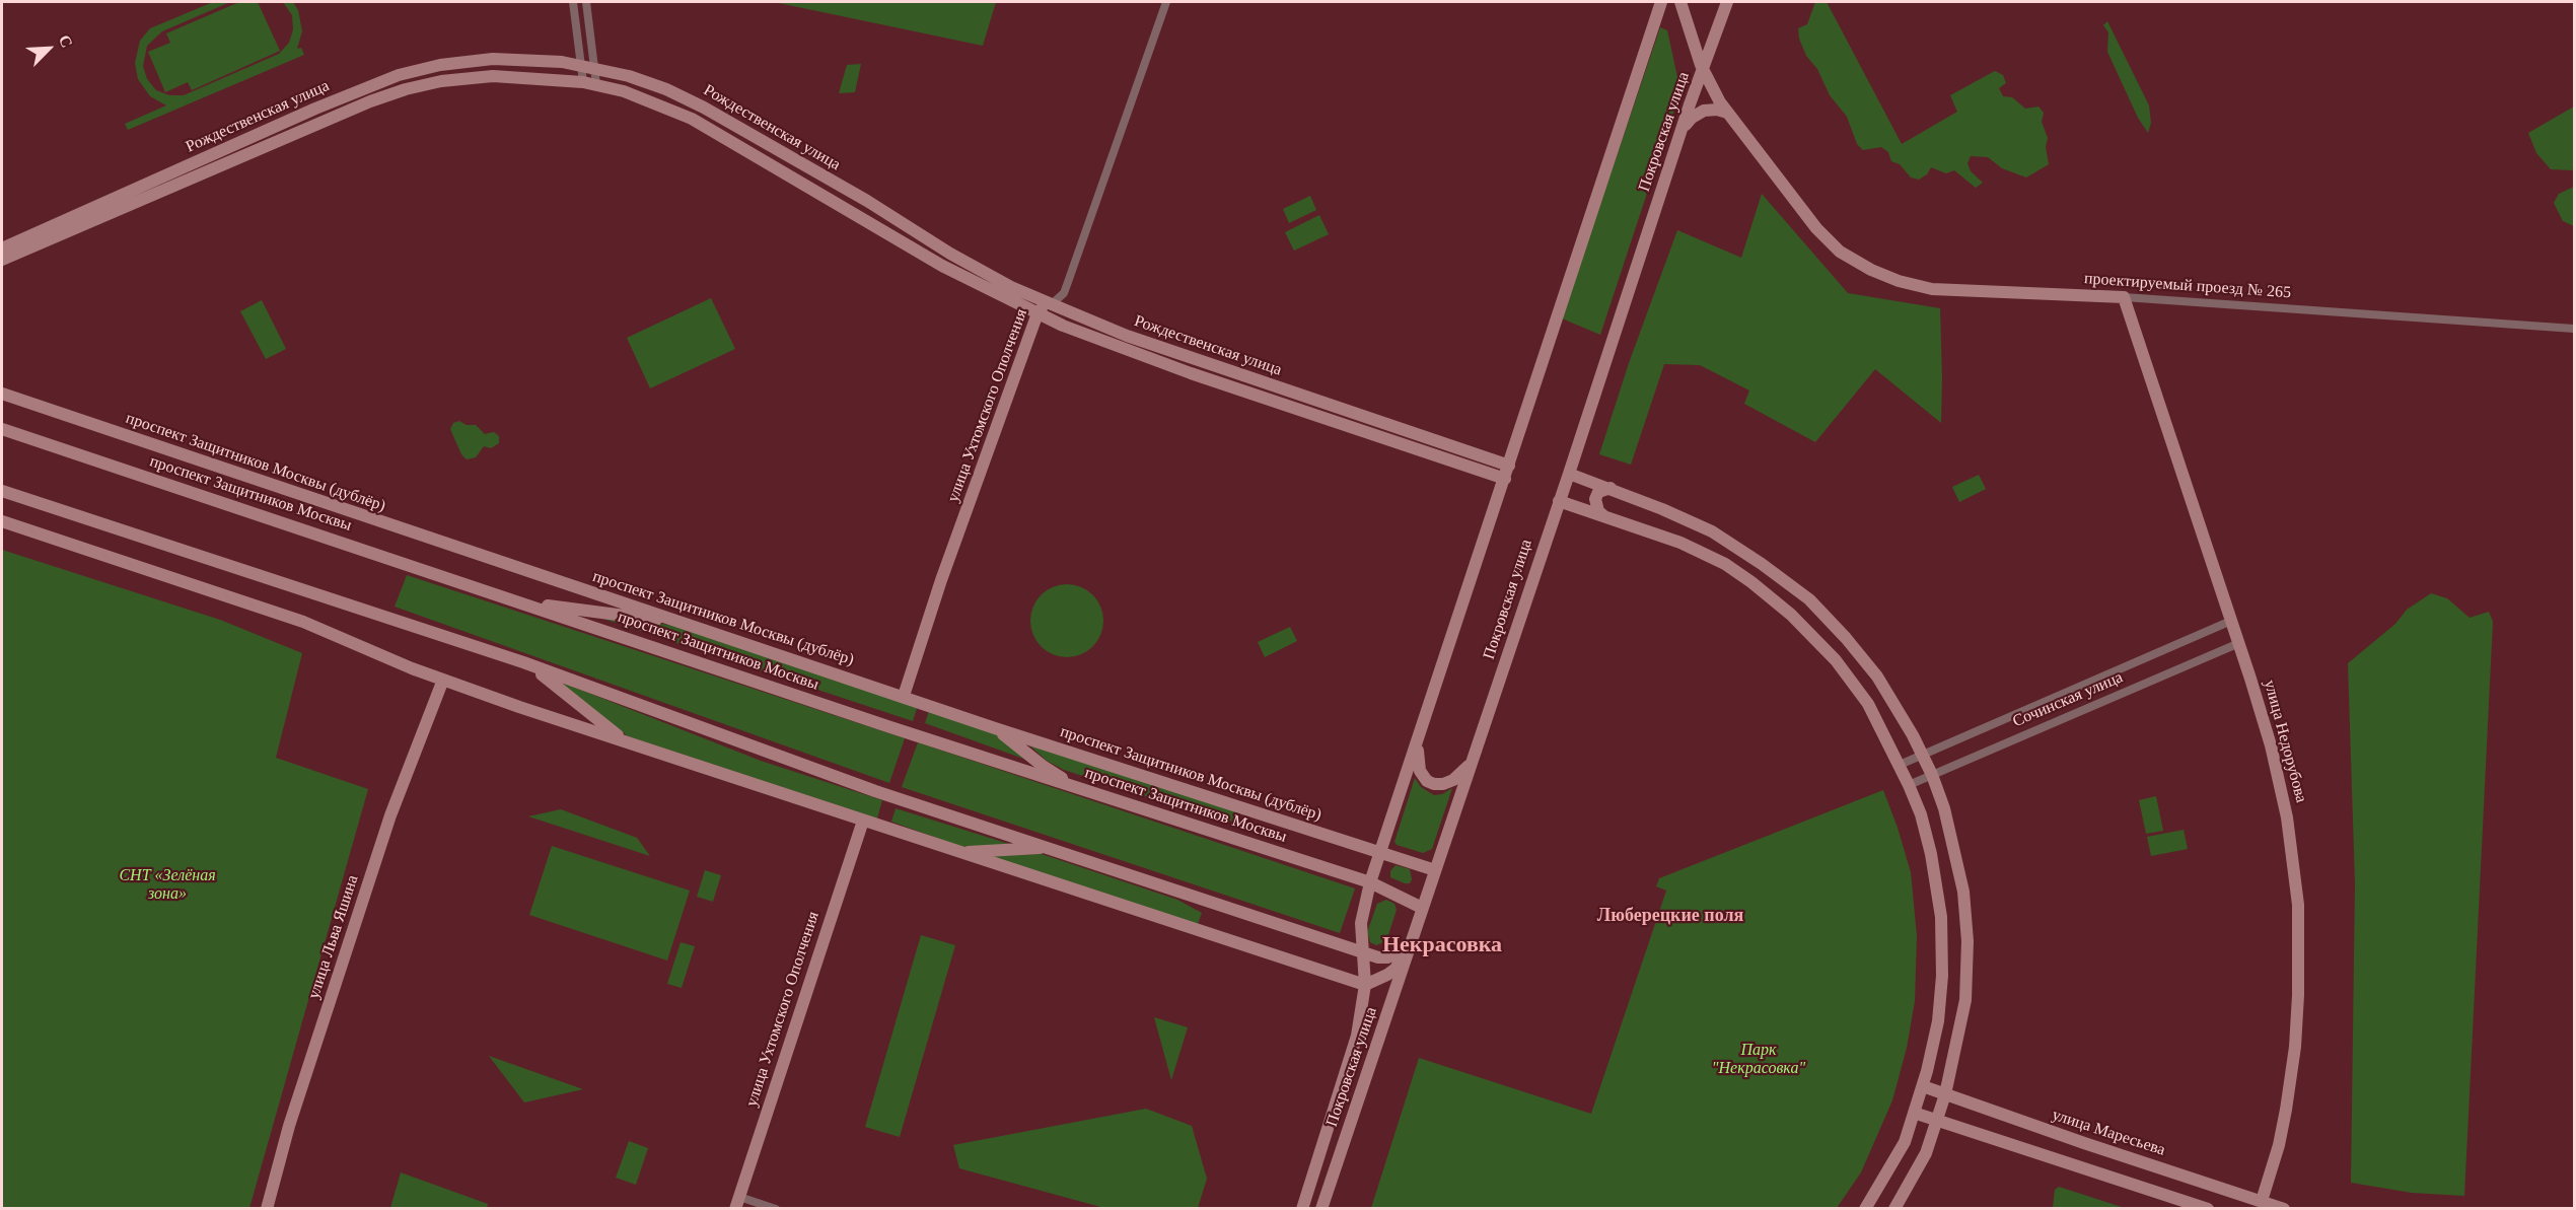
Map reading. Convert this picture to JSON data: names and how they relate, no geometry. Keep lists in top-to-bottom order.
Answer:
{
  "streets": {
    "street": [
      "Рождественская улица",
      "Покровская улица",
      "проектируемый проезд № 265",
      "улица Ухтомского Ополчения",
      "проспект Защитников Москвы (дублёр)",
      "проспект Защитников Москвы",
      "Сочинская улица",
      "улица Недорубова",
      "улица Льва Яшина",
      "улица Маресьева"
    ]
  },
  "crossings": [
    ["Рождественская улица", "Покровская улица"],
    ["Рождественская улица", "улица Ухтомского Ополчения"],
    ["Покровская улица", "проектируемый проезд № 265"],
    ["Покровская улица", "проспект Защитников Москвы (дублёр)"],
    ["Покровская улица", "проспект Защитников Москвы"],
    ["проектируемый проезд № 265", "улица Недорубова"],
    ["улица Ухтомского Ополчения", "проспект Защитников Москвы (дублёр)"],
    ["Сочинская улица", "улица Недорубова"],
    ["улица Недорубова", "улица Маресьева"]
  ],
  "districts": ["Люберецкие поля", "Некрасовка"],
  "parks": ["СНТ «Зелёная зона»", "Парк \"Некрасовка\""],
  "north": "top right"
}
